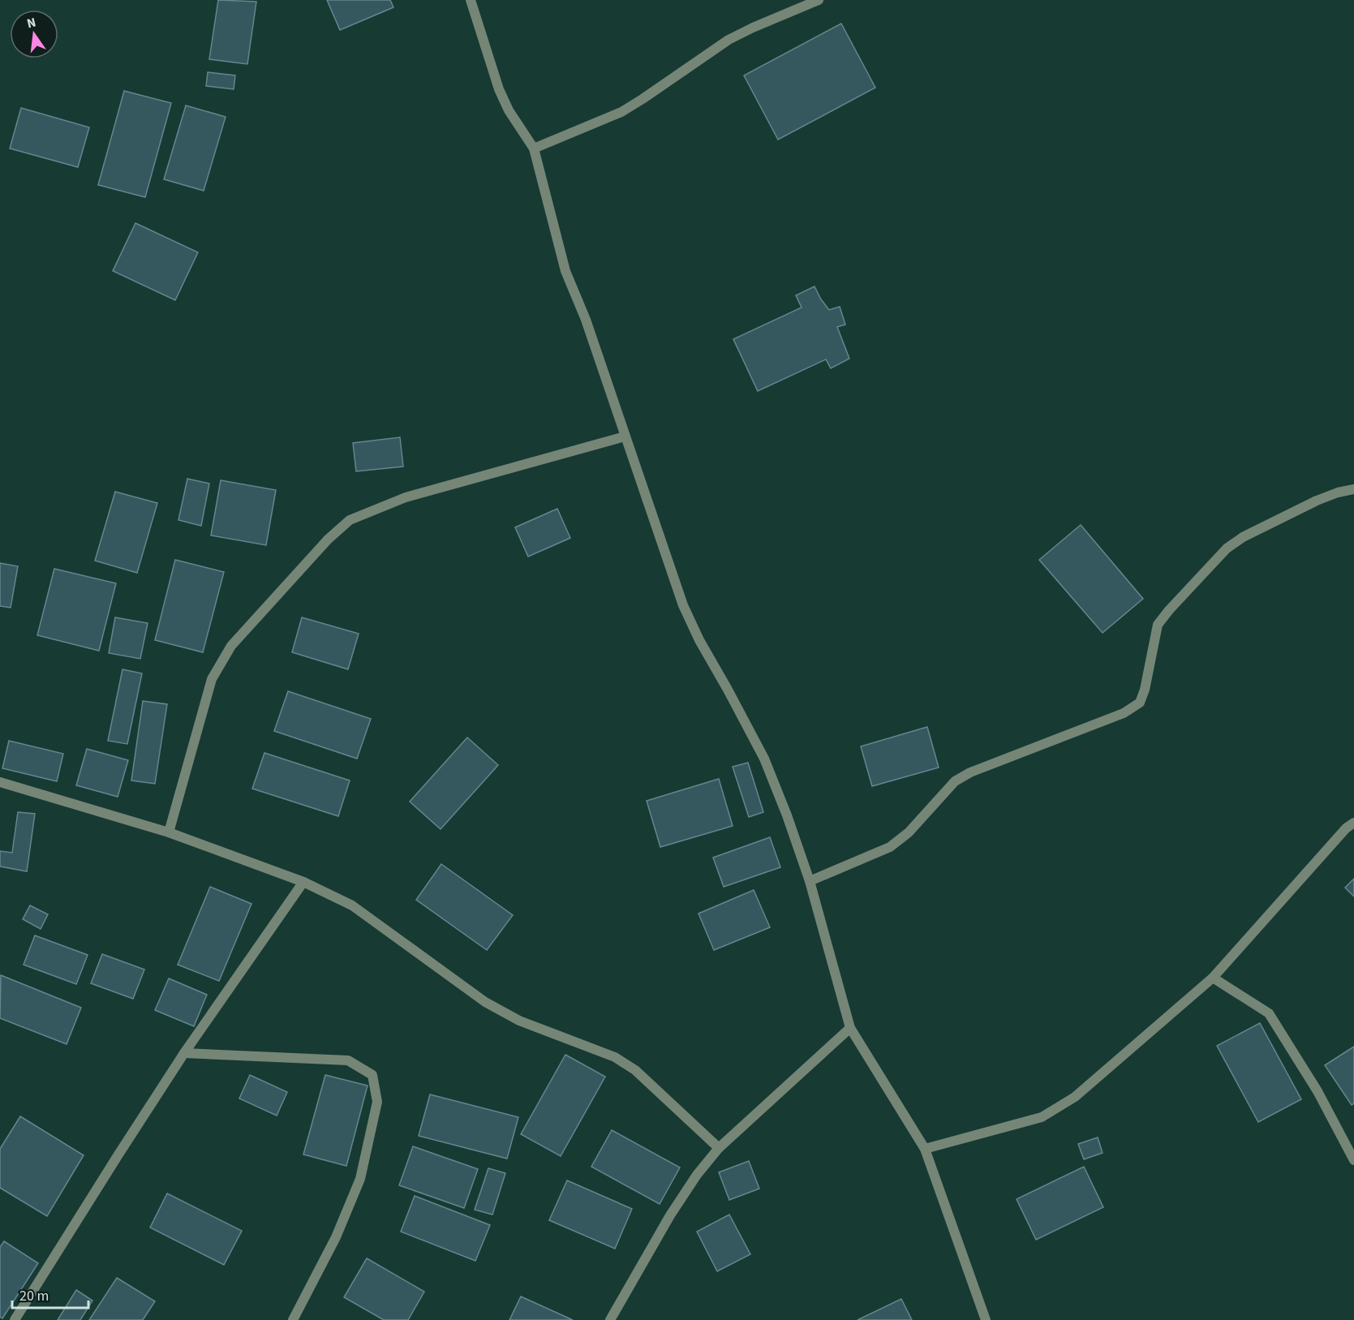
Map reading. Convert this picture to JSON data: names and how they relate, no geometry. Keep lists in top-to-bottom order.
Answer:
{
  "scale_bar": "20 m",
  "north": "top"
}
